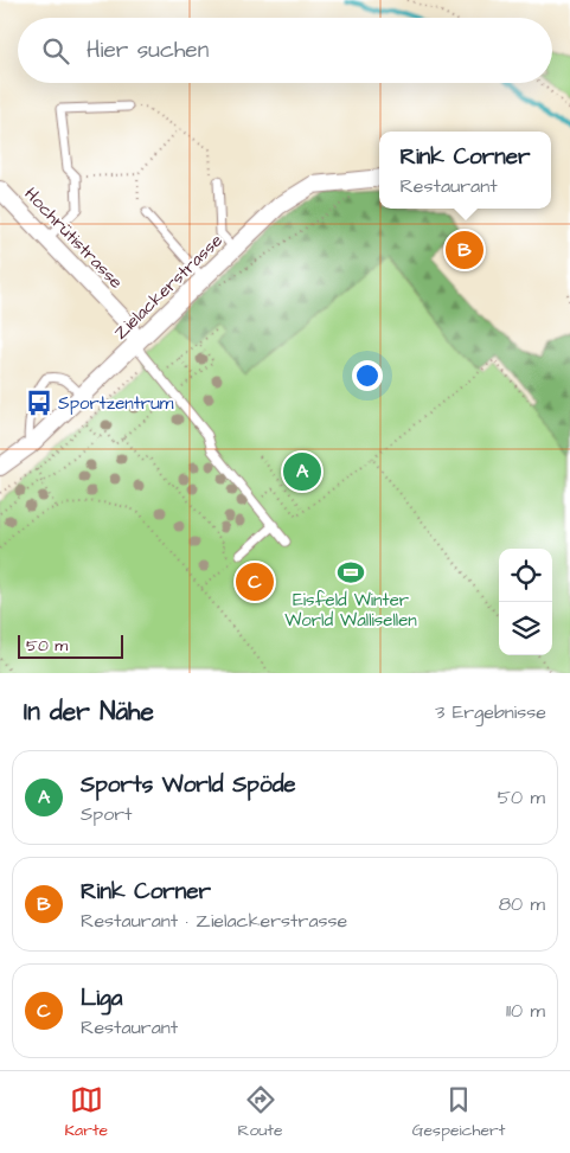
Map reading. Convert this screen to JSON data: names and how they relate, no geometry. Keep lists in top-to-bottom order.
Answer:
{
  "streets": {
    "street": ["Hochrütistrasse", "Zielackerstrasse"]
  },
  "crossings": [
    ["Hochrütistrasse", "Zielackerstrasse"]
  ],
  "places": {
    "bus stop": ["Sportzentrum"],
    "sports": ["Eisfeld Winter World Wallisellen"]
  },
  "scale_bar": "50 m",
  "page": {
    "search": "Hier suchen",
    "popup": ["Rink Corner", "Restaurant"],
    "pins": ["B", "A", "C"],
    "scale": "50 m",
    "heading": ["In der Nähe", "3 Ergebnisse"],
    "list": [
      {
        "mark": "A",
        "name": "Sports World Spöde",
        "note": "Sport",
        "value": "50 m"
      },
      {
        "mark": "B",
        "name": "Rink Corner",
        "note": "Restaurant · Zielackerstrasse",
        "value": "80 m"
      },
      {
        "mark": "C",
        "name": "Liga",
        "note": "Restaurant",
        "value": "110 m"
      }
    ],
    "nav": ["Karte", "Route", "Gespeichert"]
  }
}
